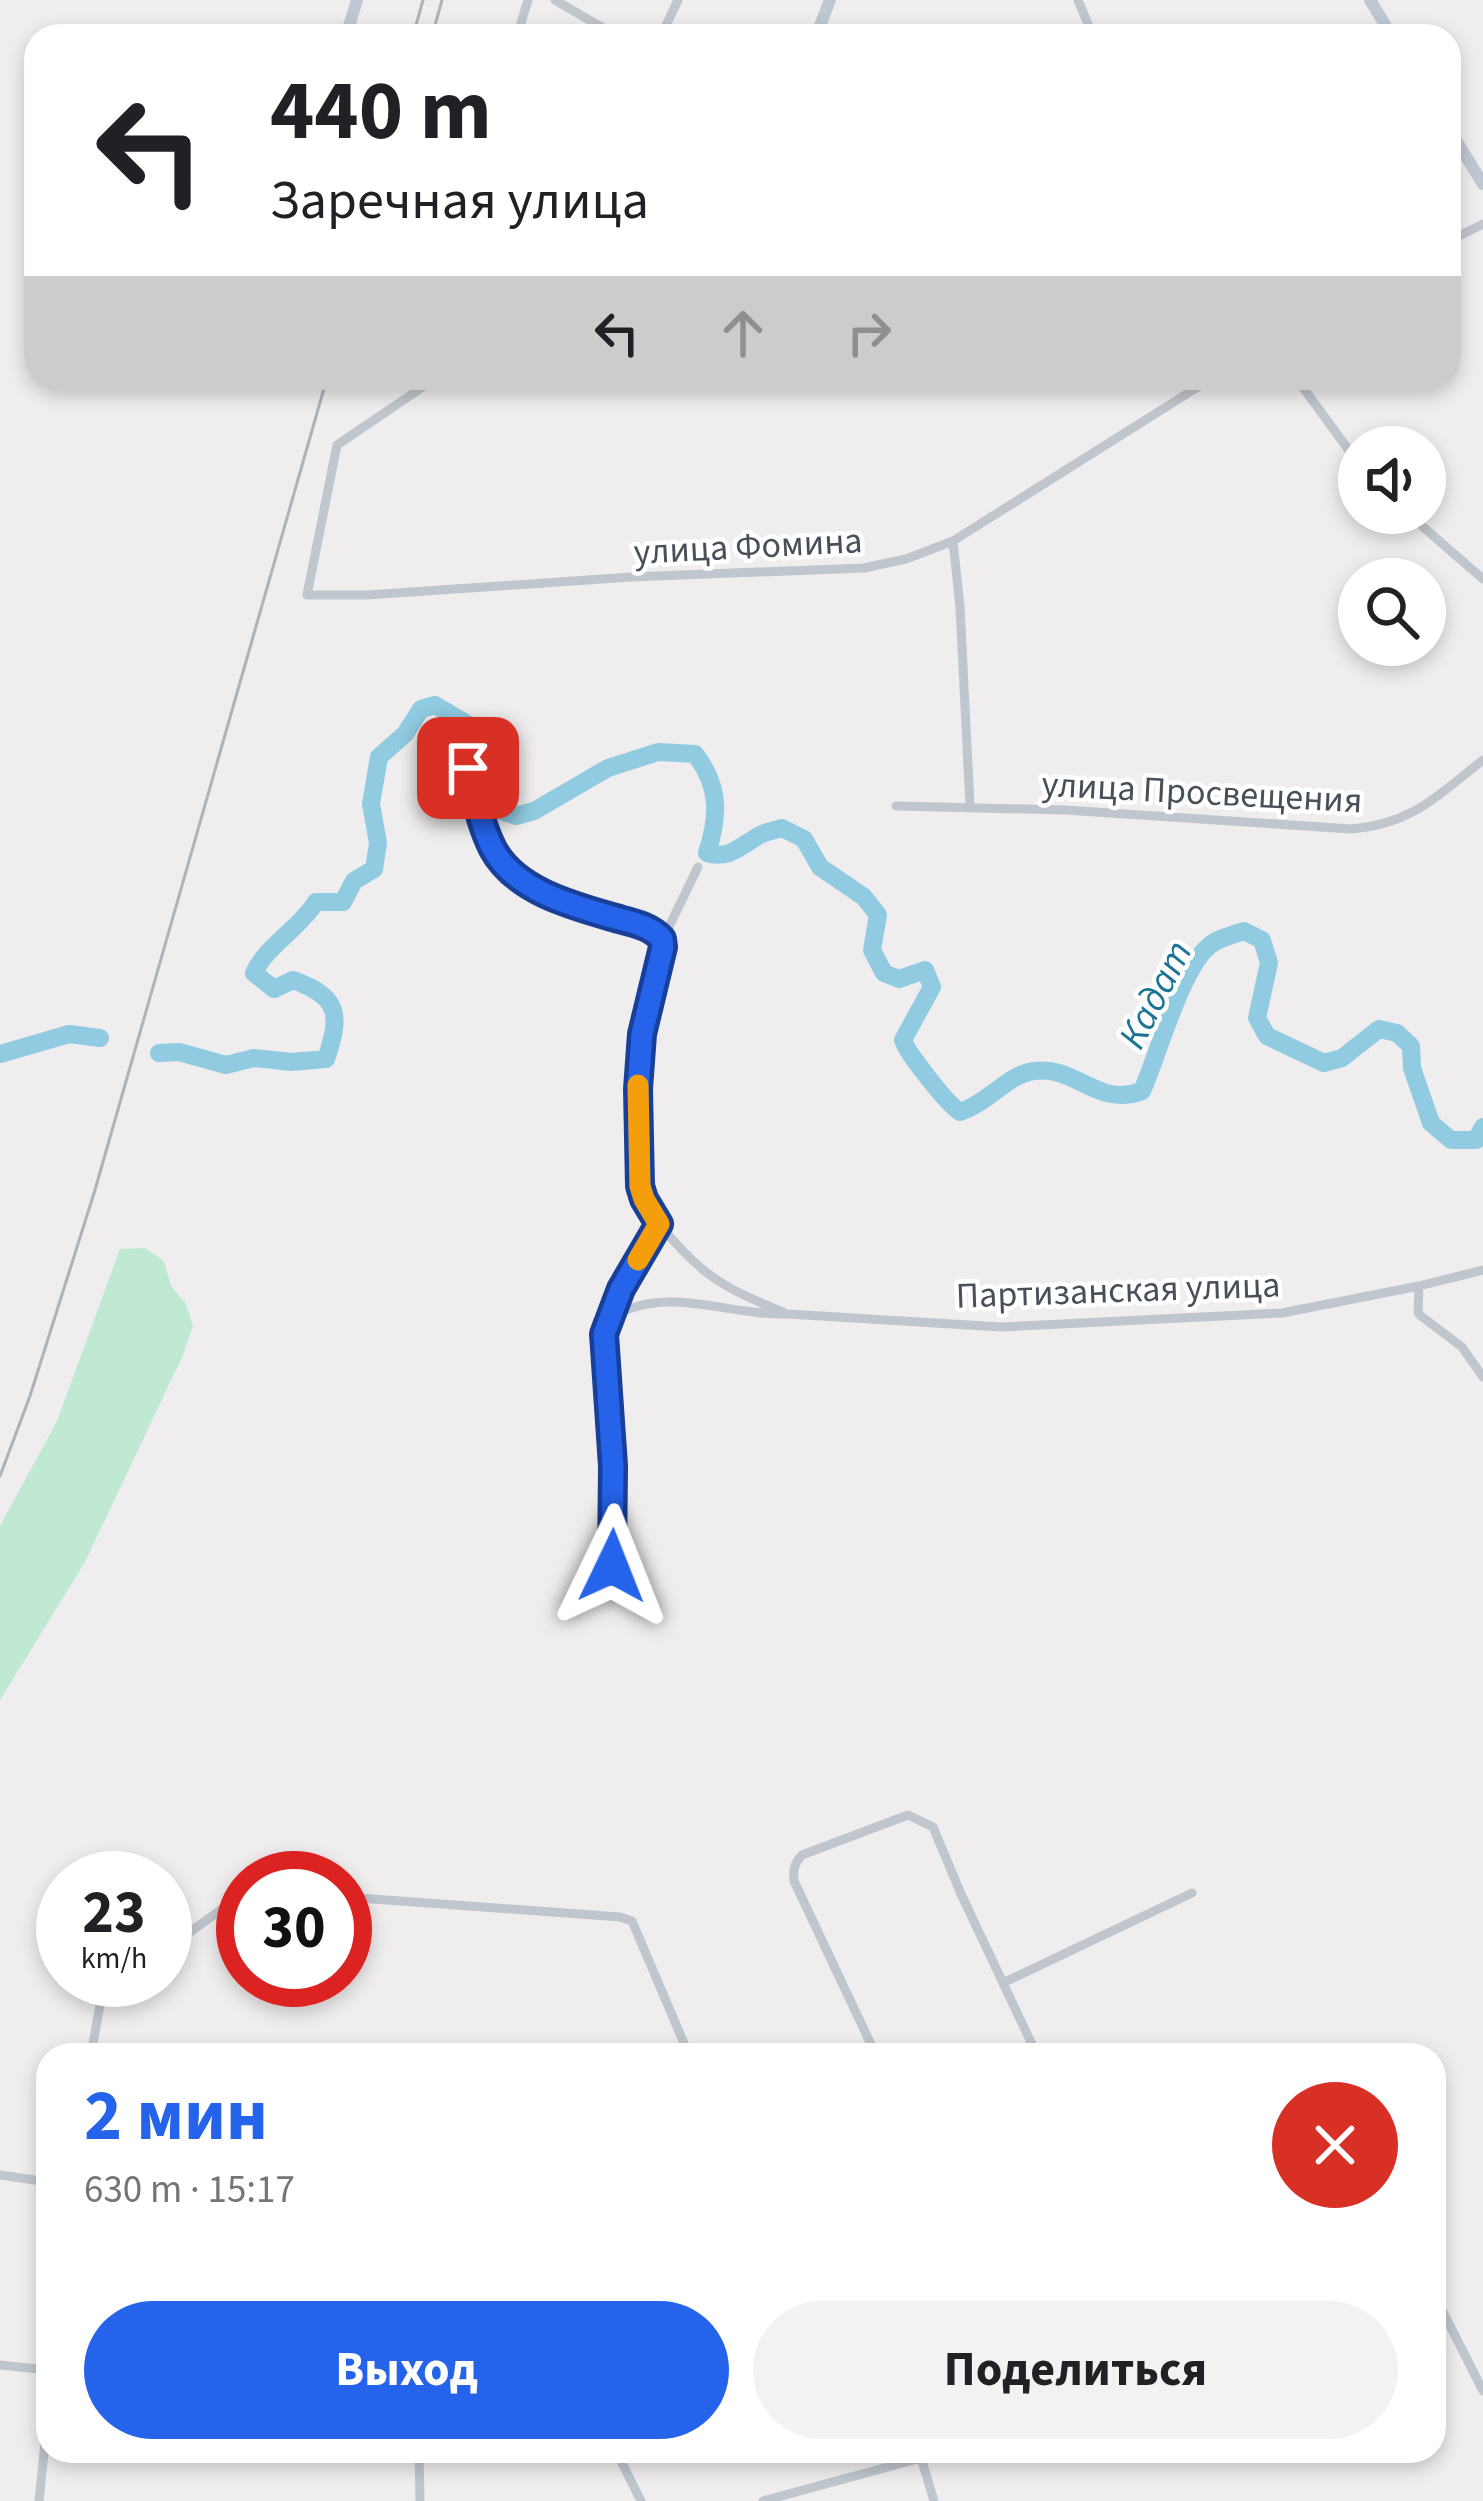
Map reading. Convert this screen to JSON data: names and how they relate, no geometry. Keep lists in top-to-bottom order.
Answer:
{
  "streets": {
    "street": ["улица Фомина", "улица Просвещения", "Партизанская улица"]
  },
  "water": ["Кадат"],
  "page": {
    "turn": ["440 m", "Заречная улица"],
    "speed": "23 km/h",
    "limit": "30",
    "heading": ["2 мин", "630 m · 15:17"],
    "buttons": ["Выход", "Поделиться"]
  }
}
